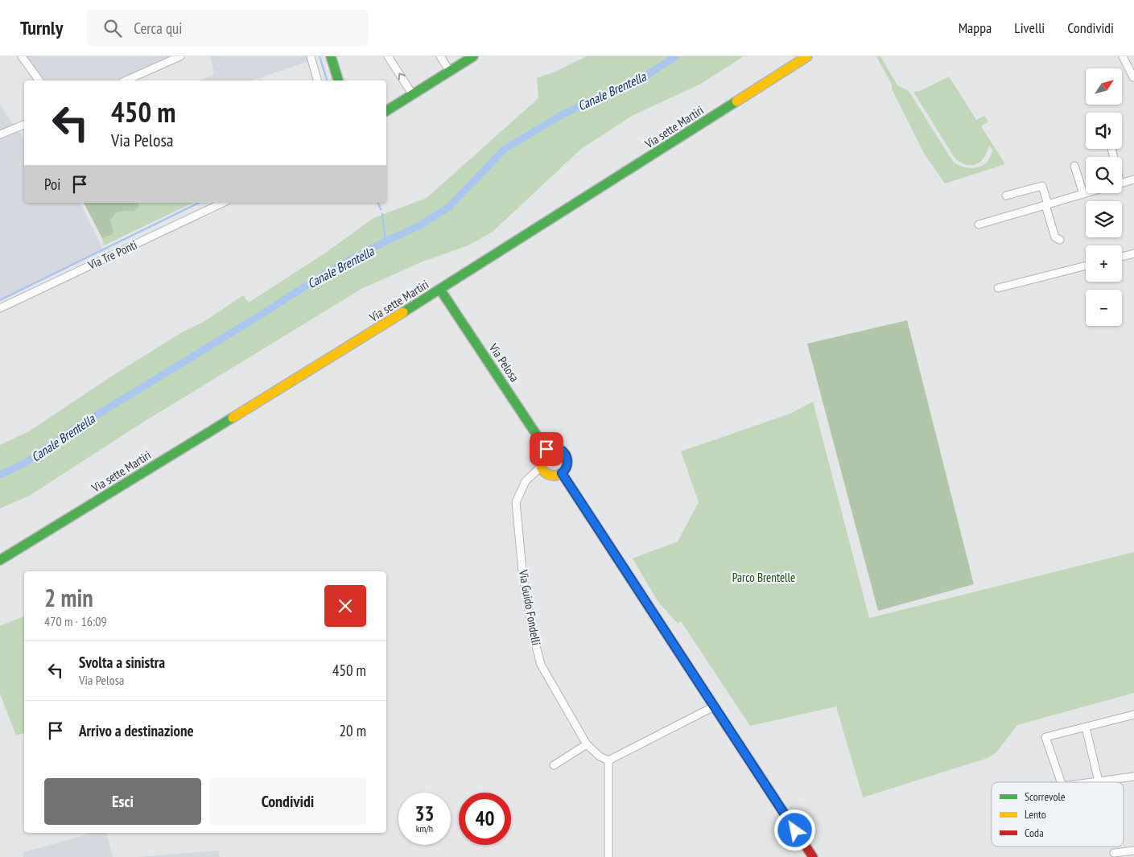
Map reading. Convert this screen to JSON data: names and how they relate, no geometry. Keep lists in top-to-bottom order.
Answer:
{
  "streets": {
    "main road": ["Via sette Martiri", "Via Pelosa"],
    "street": ["Via Tre Ponti", "Via Guido Fondelli"]
  },
  "crossings": [
    ["Via sette Martiri", "Via Pelosa"],
    ["Via Pelosa", "Via Guido Fondelli"]
  ],
  "water": ["Canale Brentella"],
  "parks": ["Parco Brentelle"],
  "legend": ["Scorrevole", "Lento", "Coda"],
  "north": "top right",
  "page": {
    "header": "Turnly",
    "search": "Cerca qui",
    "nav": ["Mappa", "Livelli", "Condividi"],
    "map_buttons": ["+", "−"],
    "turn": ["450 m", "Via Pelosa"],
    "then": "Poi",
    "heading": ["2 min", "470 m · 16:09"],
    "list": [
      {
        "name": "Svolta a sinistra",
        "note": "Via Pelosa",
        "value": "450 m"
      },
      {
        "name": "Arrivo a destinazione",
        "value": "20 m"
      }
    ],
    "buttons": ["Esci", "Condividi"],
    "speed": "33 km/h",
    "limit": "40"
  }
}
